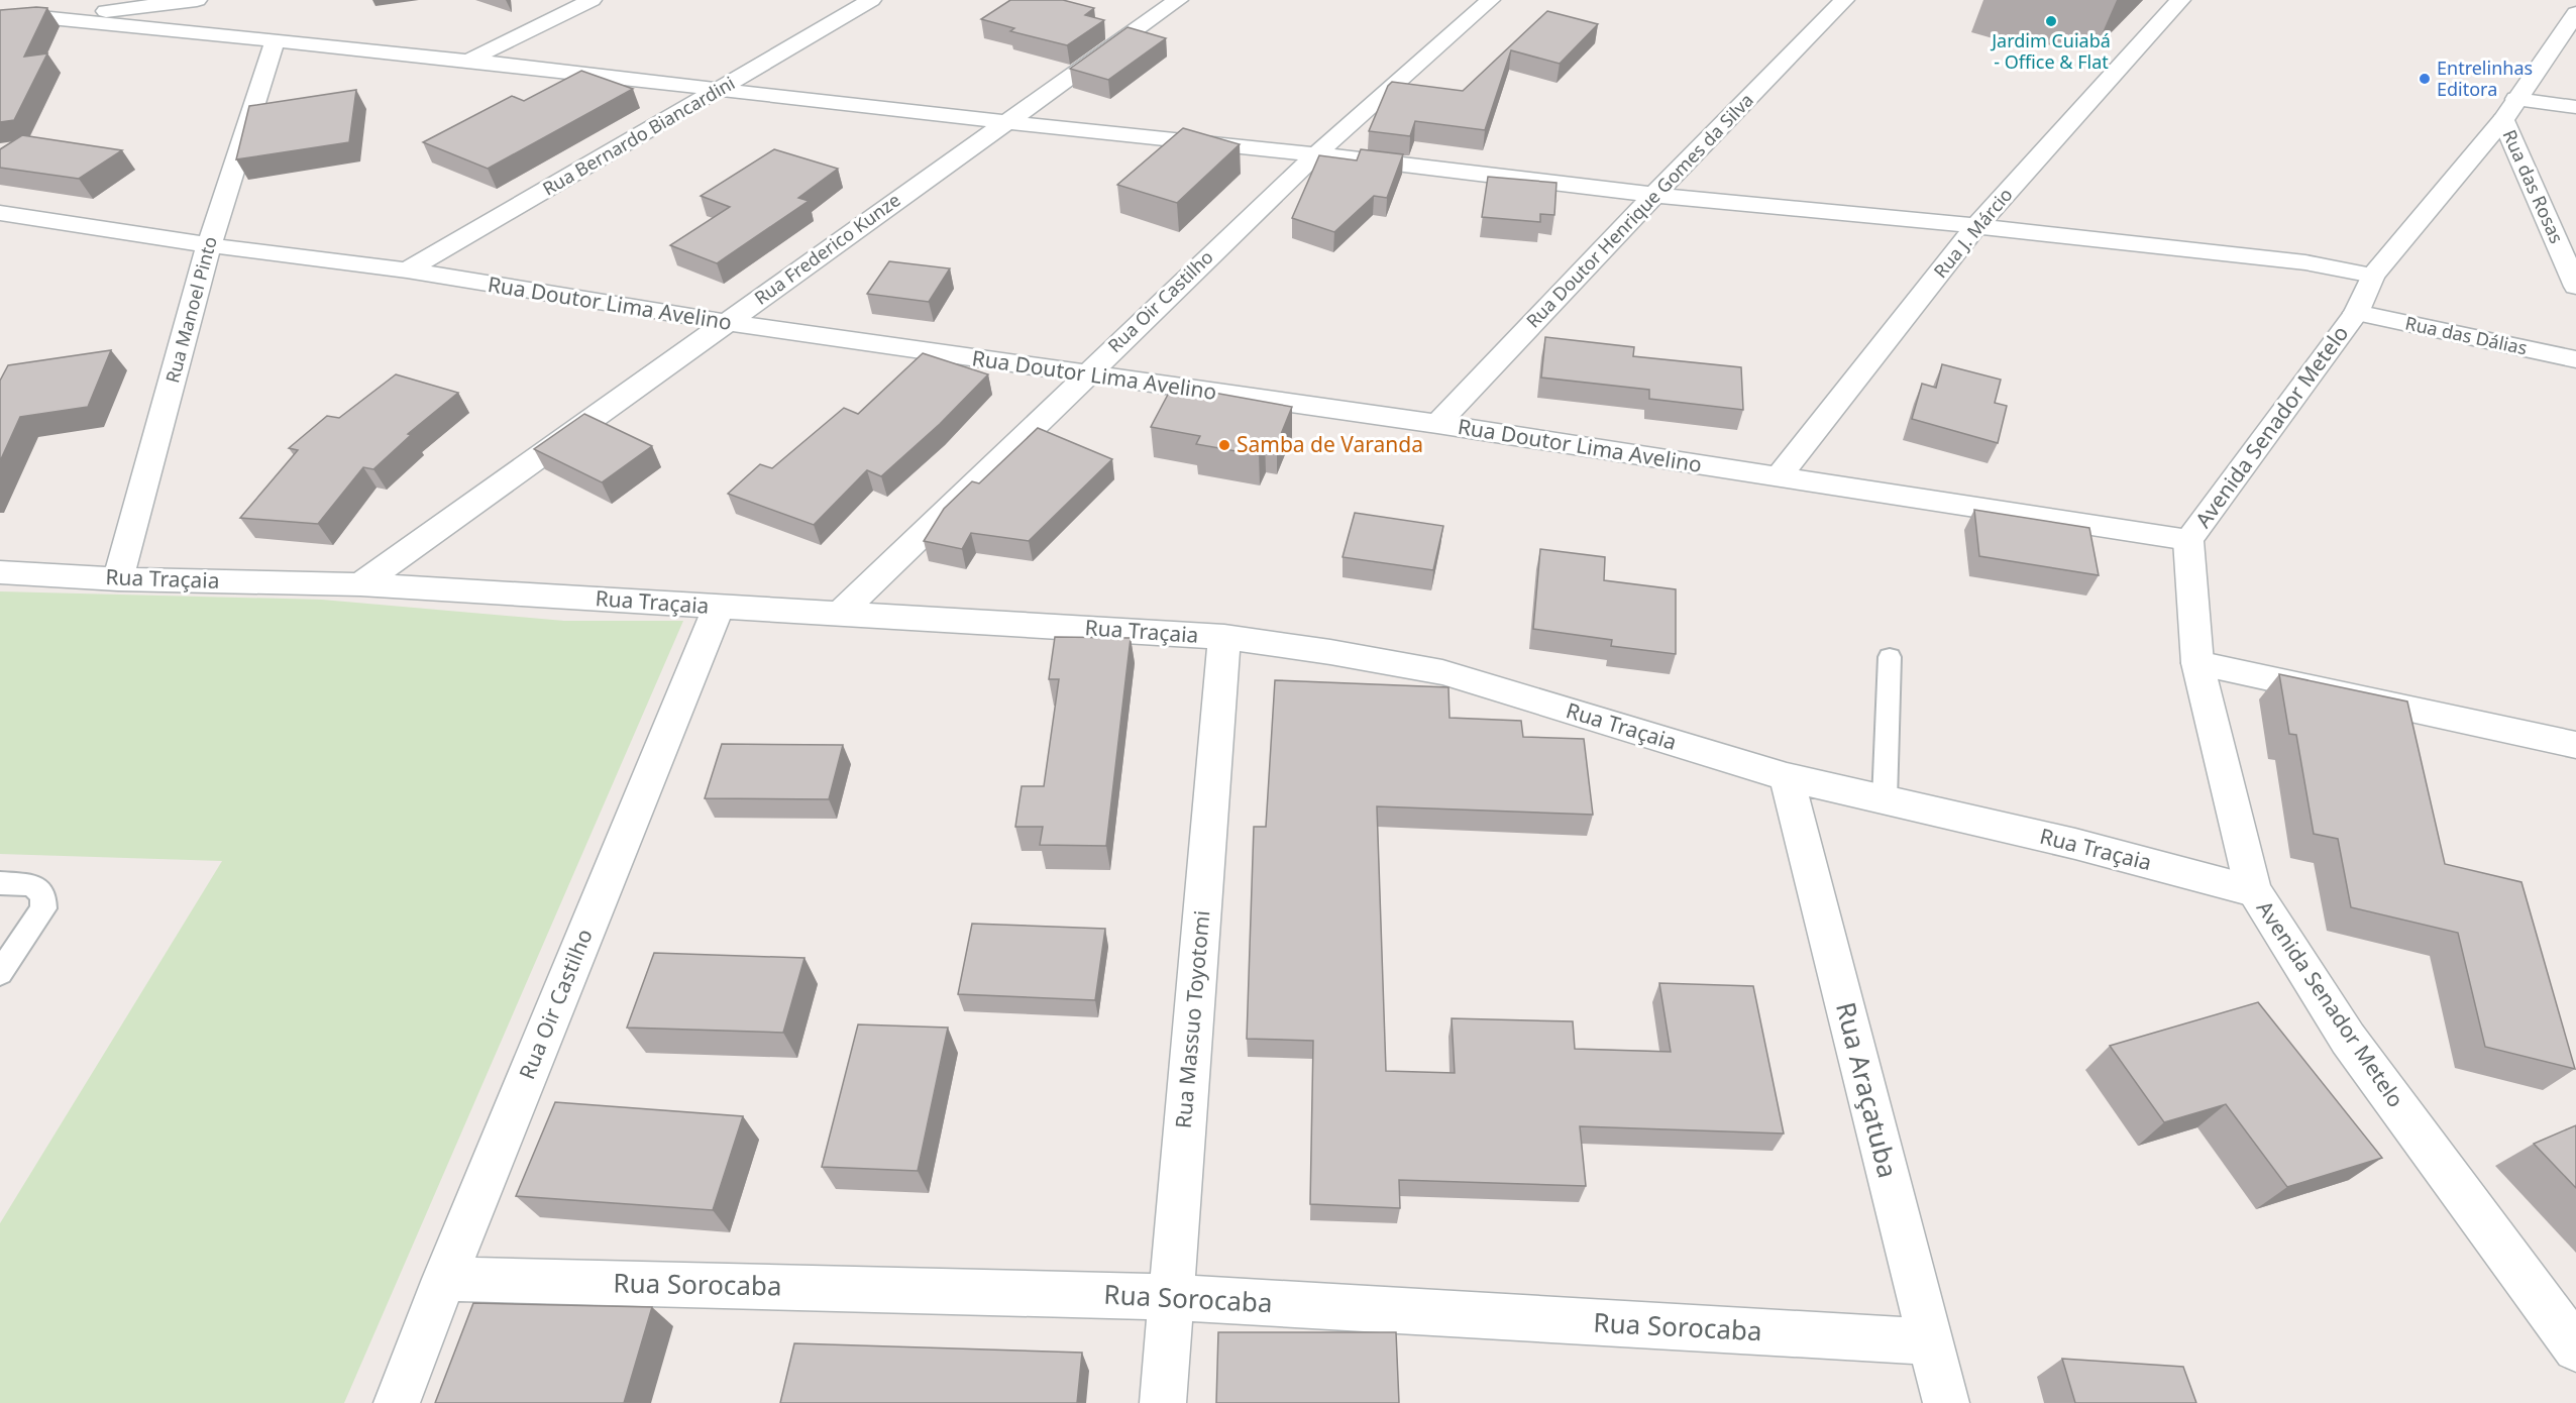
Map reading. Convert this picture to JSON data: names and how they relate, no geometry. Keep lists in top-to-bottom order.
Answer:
{
  "streets": {
    "street": [
      "Rua Bernardo Biancardini",
      "Rua das Rosas",
      "Rua Doutor Henrique Gomes da Silva",
      "Rua J. Márcio",
      "Rua Frederico Kunze",
      "Rua Oir Castilho",
      "Rua Doutor Lima Avelino",
      "Rua Manoel Pinto",
      "Rua das Dálias",
      "Avenida Senador Metelo",
      "Rua Traçaia",
      "Rua Massuo Toyotomi",
      "Rua Araçatuba",
      "Rua Sorocaba"
    ]
  },
  "crossings": [
    ["Rua Bernardo Biancardini", "Rua Doutor Lima Avelino"],
    ["Rua das Rosas", "Avenida Senador Metelo"],
    ["Rua Doutor Henrique Gomes da Silva", "Rua Doutor Lima Avelino"],
    ["Rua J. Márcio", "Rua Doutor Lima Avelino"],
    ["Rua Frederico Kunze", "Rua Doutor Lima Avelino"],
    ["Rua Frederico Kunze", "Rua Traçaia"],
    ["Rua Oir Castilho", "Rua Doutor Lima Avelino"],
    ["Rua Oir Castilho", "Rua Traçaia"],
    ["Rua Oir Castilho", "Rua Sorocaba"],
    ["Rua Doutor Lima Avelino", "Rua Manoel Pinto"],
    ["Rua Doutor Lima Avelino", "Avenida Senador Metelo"],
    ["Rua Manoel Pinto", "Rua Traçaia"],
    ["Rua das Dálias", "Avenida Senador Metelo"],
    ["Avenida Senador Metelo", "Rua Traçaia"],
    ["Rua Traçaia", "Rua Massuo Toyotomi"],
    ["Rua Traçaia", "Rua Araçatuba"],
    ["Rua Massuo Toyotomi", "Rua Sorocaba"],
    ["Rua Araçatuba", "Rua Sorocaba"]
  ],
  "places": ["Jardim Cuiabá - Office & Flat", "Entrelinhas Editora", "Samba de Varanda"]
}
